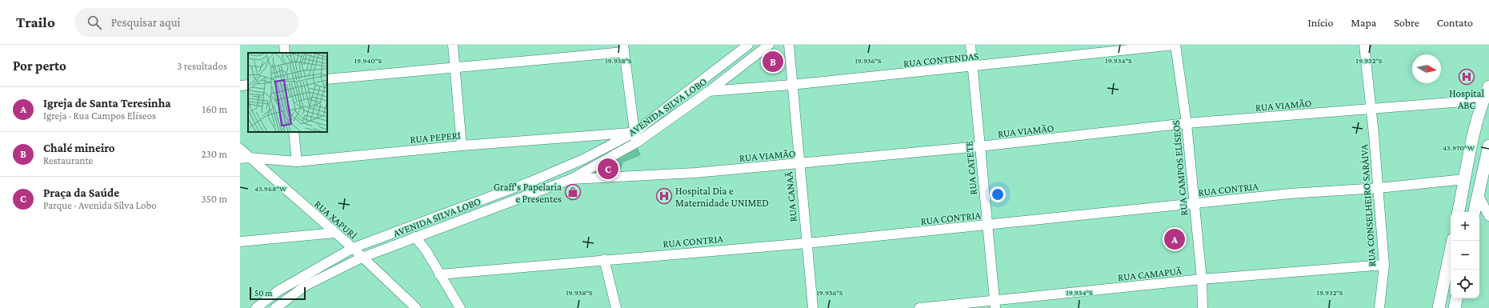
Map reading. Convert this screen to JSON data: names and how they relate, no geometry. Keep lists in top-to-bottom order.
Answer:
{
  "streets": {
    "street": [
      "RUA CONTENDAS",
      "RUA VIAMÃO",
      "AVENIDA SILVA LOBO",
      "RUA PEPERI",
      "RUA CATETE",
      "RUA CAMPOS ELÍSEOS",
      "RUA CONTRIA",
      "RUA CANAÃ",
      "RUA CONSELHEIRO SARÁIVA",
      "RUA XAPURÍ",
      "RUA CAMAPUÃ"
    ]
  },
  "crossings": [
    ["RUA CONTENDAS", "AVENIDA SILVA LOBO"],
    ["RUA CONTENDAS", "RUA CATETE"],
    ["RUA CONTENDAS", "RUA CAMPOS ELÍSEOS"],
    ["RUA CONTENDAS", "RUA CANAÃ"],
    ["RUA VIAMÃO", "AVENIDA SILVA LOBO"],
    ["RUA VIAMÃO", "RUA CATETE"],
    ["RUA VIAMÃO", "RUA CAMPOS ELÍSEOS"],
    ["RUA VIAMÃO", "RUA CANAÃ"],
    ["RUA VIAMÃO", "RUA CONSELHEIRO SARÁIVA"],
    ["AVENIDA SILVA LOBO", "RUA PEPERI"],
    ["AVENIDA SILVA LOBO", "RUA XAPURÍ"],
    ["RUA PEPERI", "RUA XAPURÍ"],
    ["RUA CATETE", "RUA CONTRIA"],
    ["RUA CATETE", "RUA CAMAPUÃ"],
    ["RUA CAMPOS ELÍSEOS", "RUA CONTRIA"],
    ["RUA CAMPOS ELÍSEOS", "RUA CAMAPUÃ"],
    ["RUA CONTRIA", "RUA CANAÃ"],
    ["RUA CONTRIA", "RUA CONSELHEIRO SARÁIVA"],
    ["RUA CONSELHEIRO SARÁIVA", "RUA CAMAPUÃ"]
  ],
  "places": {
    "hospital": ["Hospital ABC", "Hospital Dia e Maternidade UNIMED"],
    "shop": ["Graff's Papelaria e Presentes"]
  },
  "scale_bar": "50 m",
  "north": "right",
  "page": {
    "header": "Trailo",
    "search": "Pesquisar aqui",
    "nav": [
      "Início",
      "Mapa",
      "Sobre",
      "Contato"
    ],
    "heading": ["Por perto", "3 resultados"],
    "pins": ["B", "C", "A"],
    "list": [
      {
        "mark": "A",
        "name": "Igreja de Santa Teresinha",
        "note": "Igreja · Rua Campos Elíseos",
        "value": "160 m"
      },
      {
        "mark": "B",
        "name": "Chalé mineiro",
        "note": "Restaurante",
        "value": "230 m"
      },
      {
        "mark": "C",
        "name": "Praça da Saúde",
        "note": "Parque · Avenida Silva Lobo",
        "value": "350 m"
      }
    ],
    "map_buttons": ["+", "−"],
    "scale": "50 m"
  },
  "coordinates": [
    "19.940°S",
    "19.938°S",
    "19.936°S",
    "19.934°S",
    "19.932°S",
    "43.970°W",
    "43.968°W"
  ]
}
